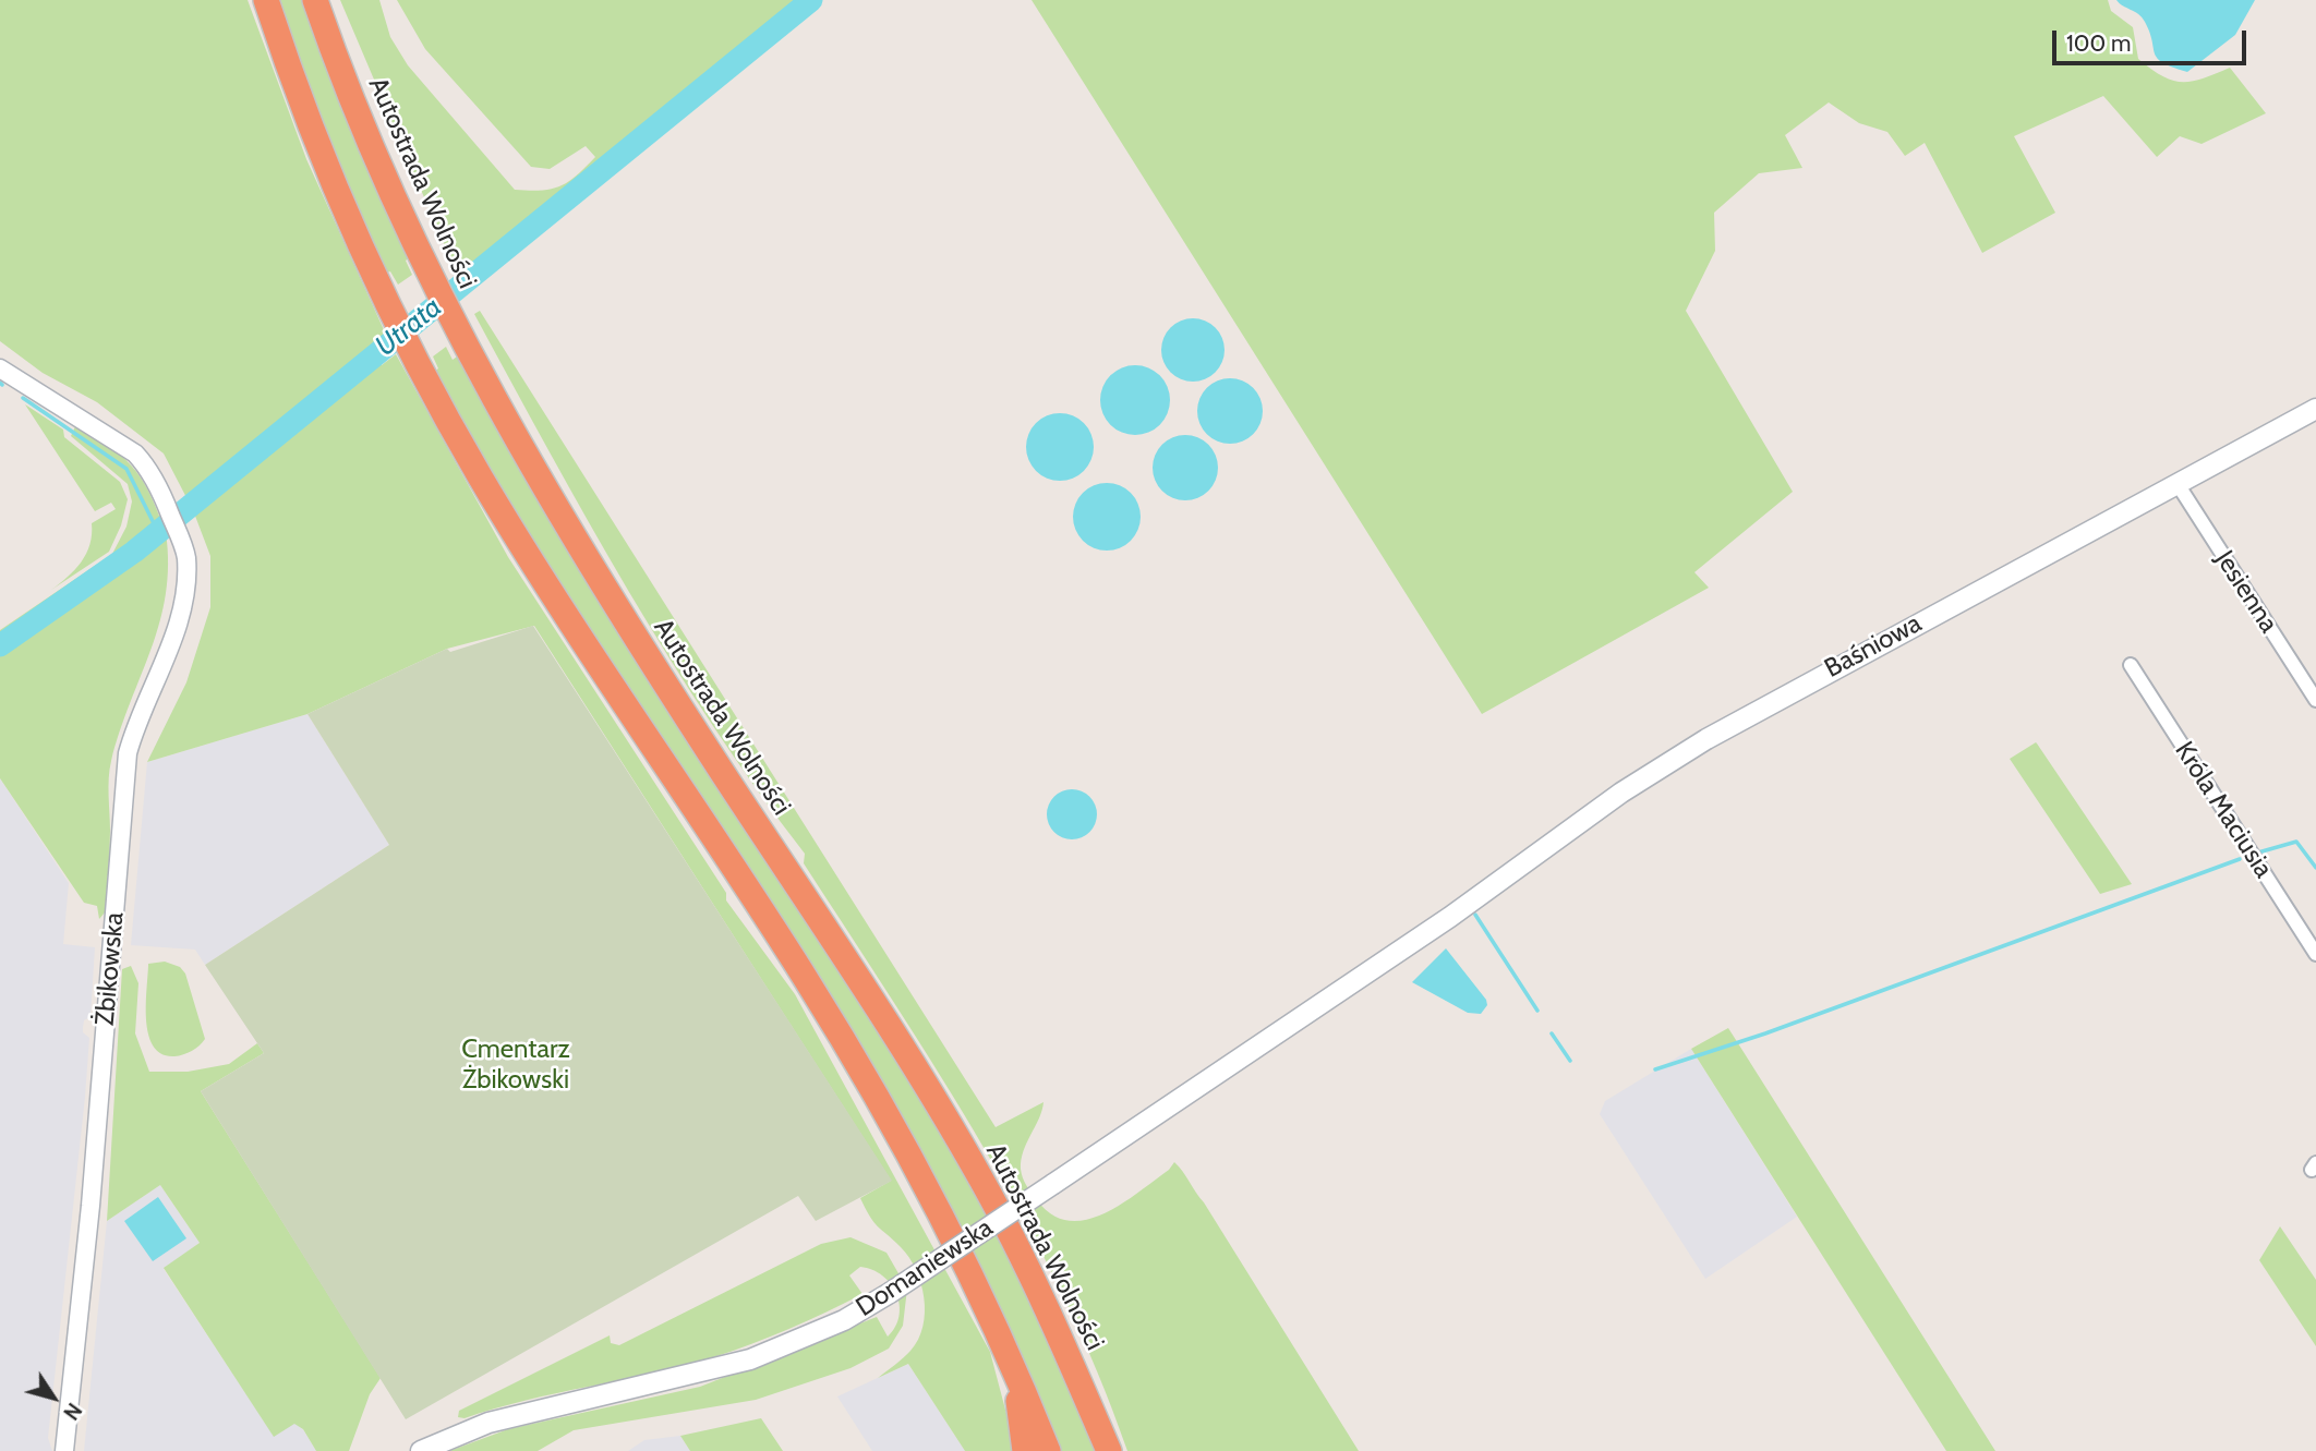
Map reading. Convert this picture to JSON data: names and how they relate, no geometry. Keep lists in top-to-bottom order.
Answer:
{
  "streets": {
    "highway": ["Autostrada Wolności"],
    "main road": ["Baśniowa", "Domaniewska"],
    "street": ["Jesienna", "Króla Maciusia", "Żbikowska"]
  },
  "crossings": [
    ["Jesienna", "Baśniowa"],
    ["Baśniowa", "Domaniewska"]
  ],
  "water": ["Utrata"],
  "parks": ["Cmentarz Żbikowski"],
  "scale_bar": "100 m",
  "north": "bottom right"
}
